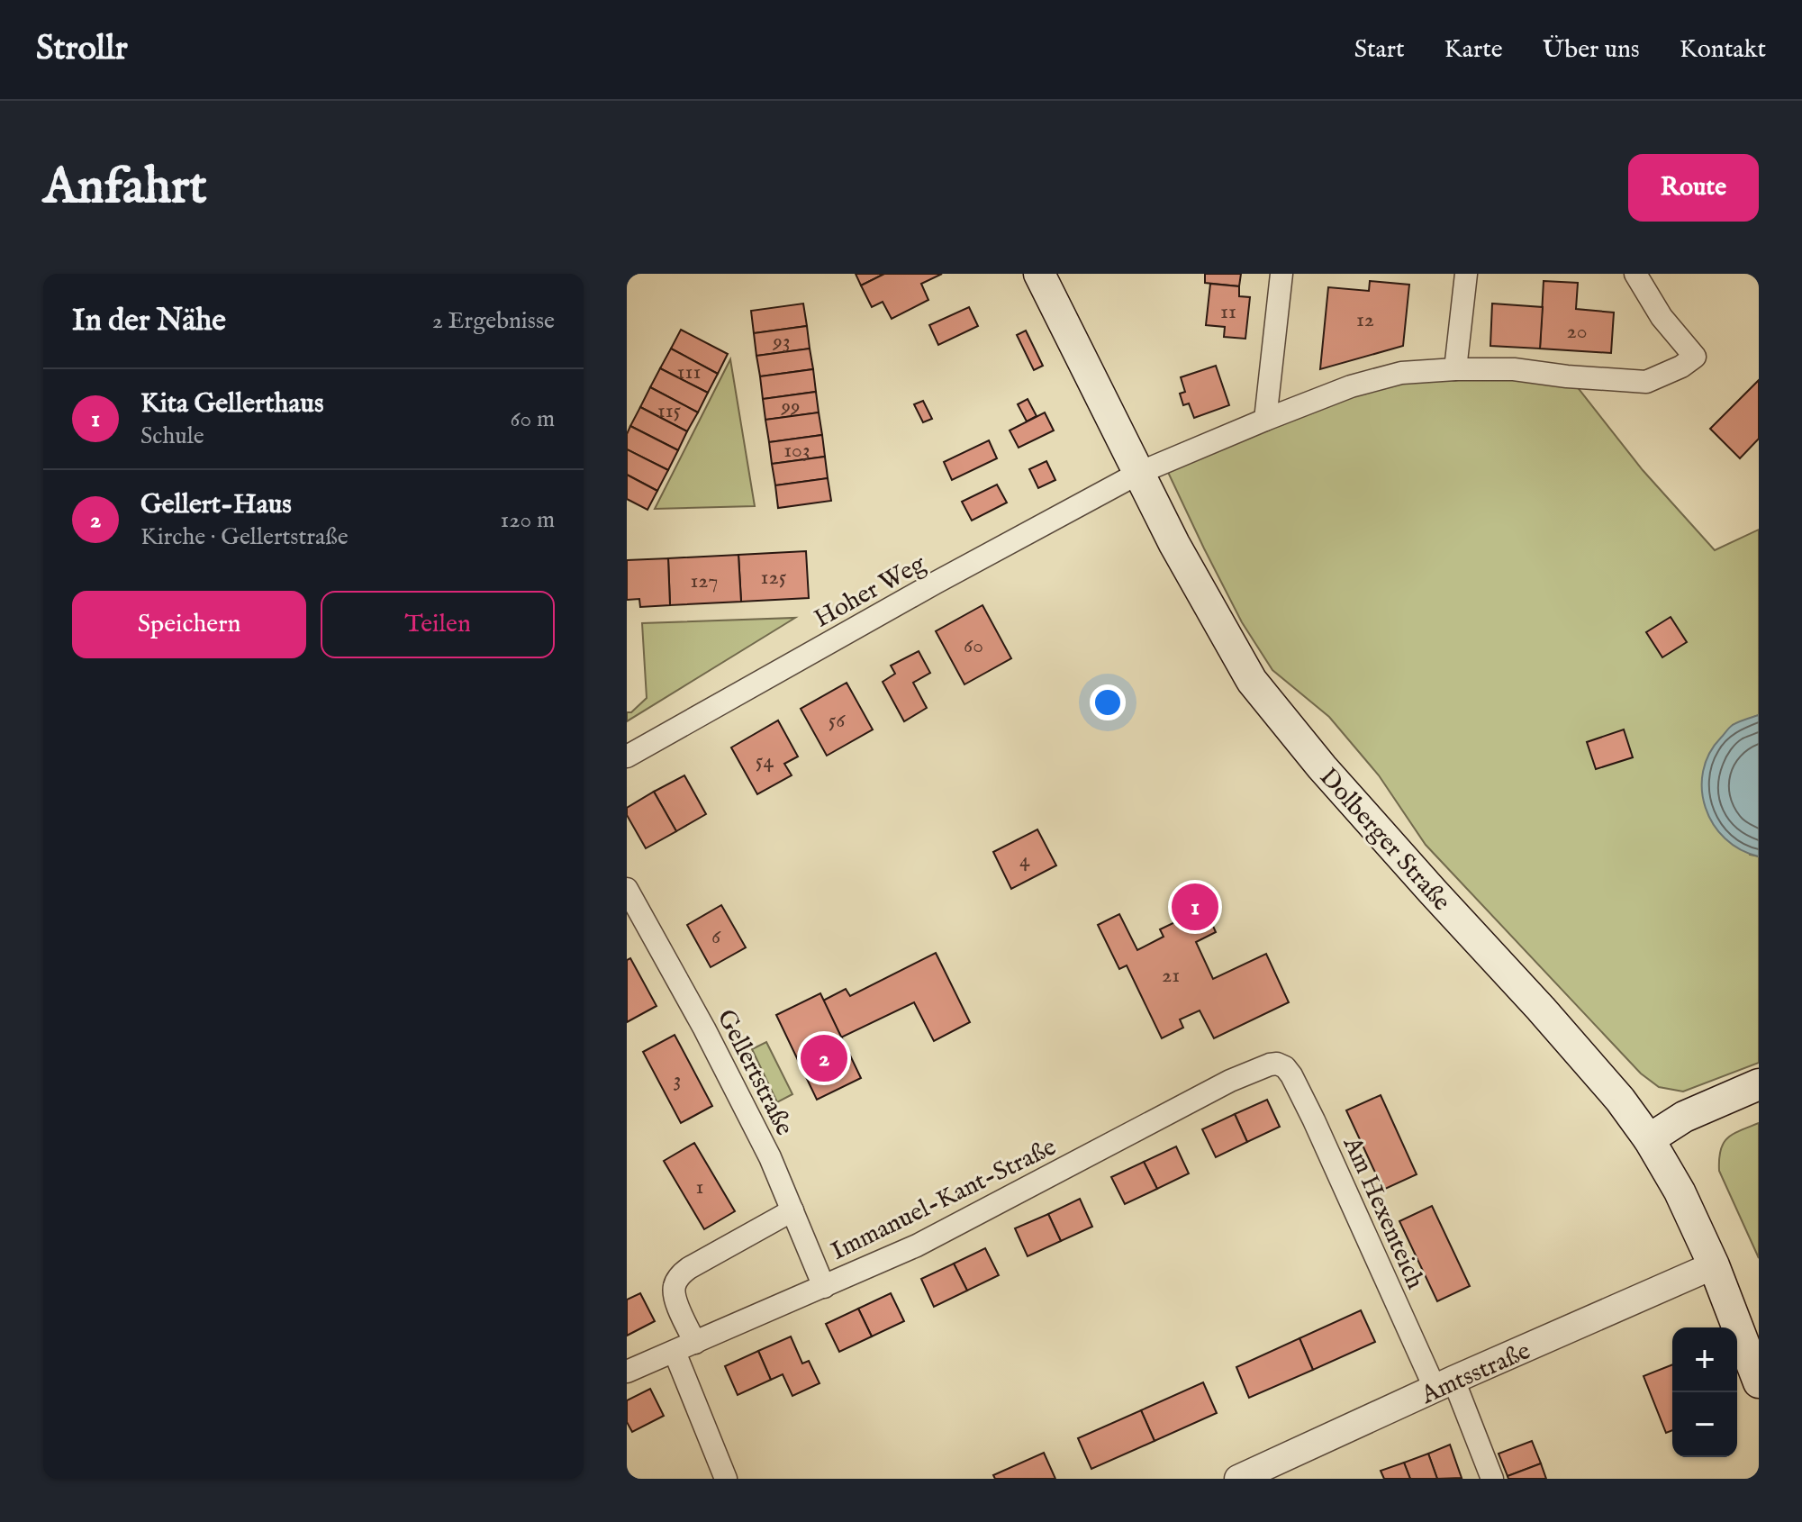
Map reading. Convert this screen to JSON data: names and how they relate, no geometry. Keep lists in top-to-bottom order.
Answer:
{
  "streets": {
    "main road": ["Dolberger Straße"],
    "street": [
      "Hoher Weg",
      "Gellertstraße",
      "Immanuel-Kant-Straße",
      "Am Hexenteich",
      "Amtsstraße"
    ]
  },
  "crossings": [
    ["Hoher Weg", "Dolberger Straße"],
    ["Dolberger Straße", "Amtsstraße"],
    ["Gellertstraße", "Immanuel-Kant-Straße"],
    ["Immanuel-Kant-Straße", "Am Hexenteich"],
    ["Am Hexenteich", "Amtsstraße"]
  ],
  "house_numbers": [
    "11",
    "12",
    "20",
    "93",
    "111",
    "99",
    "115",
    "103",
    "125",
    "127",
    "60",
    "56",
    "54",
    "4",
    "6",
    "21",
    "3",
    "1"
  ],
  "page": {
    "header": "Strollr",
    "nav": [
      "Start",
      "Karte",
      "Über uns",
      "Kontakt"
    ],
    "buttons": [
      "Route",
      ["Speichern", "Teilen"]
    ],
    "title": "Anfahrt",
    "heading": ["In der Nähe", "2 Ergebnisse"],
    "list": [
      {
        "mark": "1",
        "name": "Kita Gellerthaus",
        "note": "Schule",
        "value": "60 m"
      },
      {
        "mark": "2",
        "name": "Gellert-Haus",
        "note": "Kirche · Gellertstraße",
        "value": "120 m"
      }
    ],
    "pins": ["1", "2"],
    "map_buttons": ["+", "−"]
  }
}
